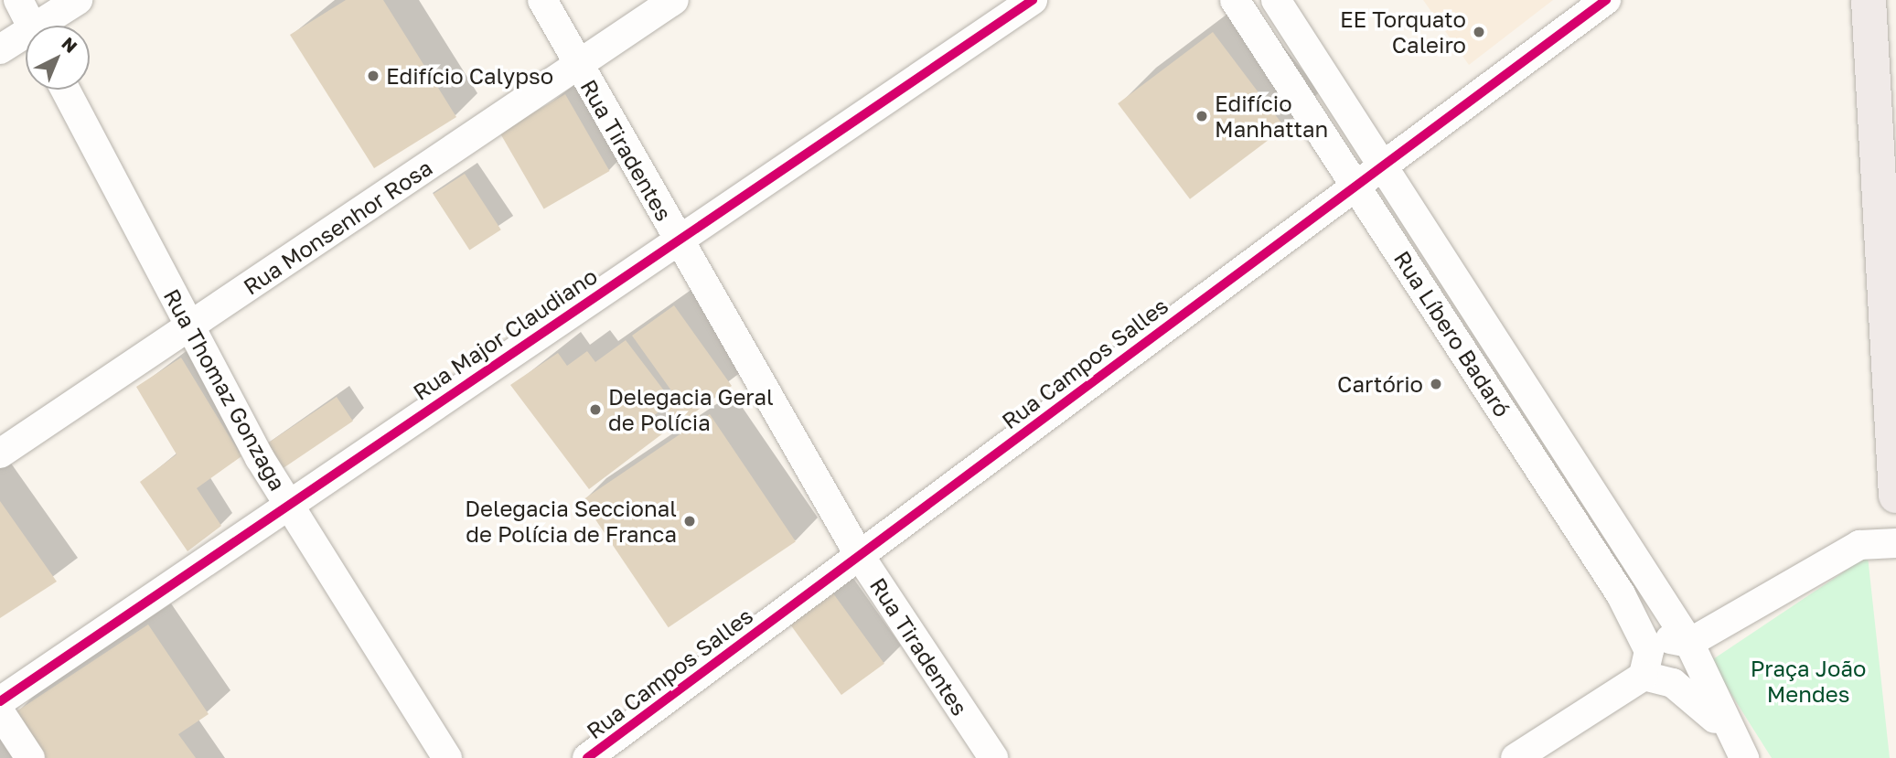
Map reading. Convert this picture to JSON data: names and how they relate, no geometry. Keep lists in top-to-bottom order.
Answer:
{
  "streets": {
    "street": [
      "Rua Tiradentes",
      "Rua Monsenhor Rosa",
      "Rua Major Claudiano",
      "Rua Líbero Badaró",
      "Rua Campos Salles",
      "Rua Thomaz Gonzaga"
    ]
  },
  "crossings": [
    ["Rua Tiradentes", "Rua Monsenhor Rosa"],
    ["Rua Tiradentes", "Rua Major Claudiano"],
    ["Rua Tiradentes", "Rua Campos Salles"],
    ["Rua Monsenhor Rosa", "Rua Thomaz Gonzaga"],
    ["Rua Major Claudiano", "Rua Thomaz Gonzaga"],
    ["Rua Líbero Badaró", "Rua Campos Salles"]
  ],
  "parks": ["Praça João Mendes"],
  "places": [
    "EE Torquato Caleiro",
    "Edifício Calypso",
    "Edifício Manhattan",
    "Cartório",
    "Delegacia Geral de Polícia",
    "Delegacia Seccional de Polícia de Franca"
  ],
  "north": "top right"
}
